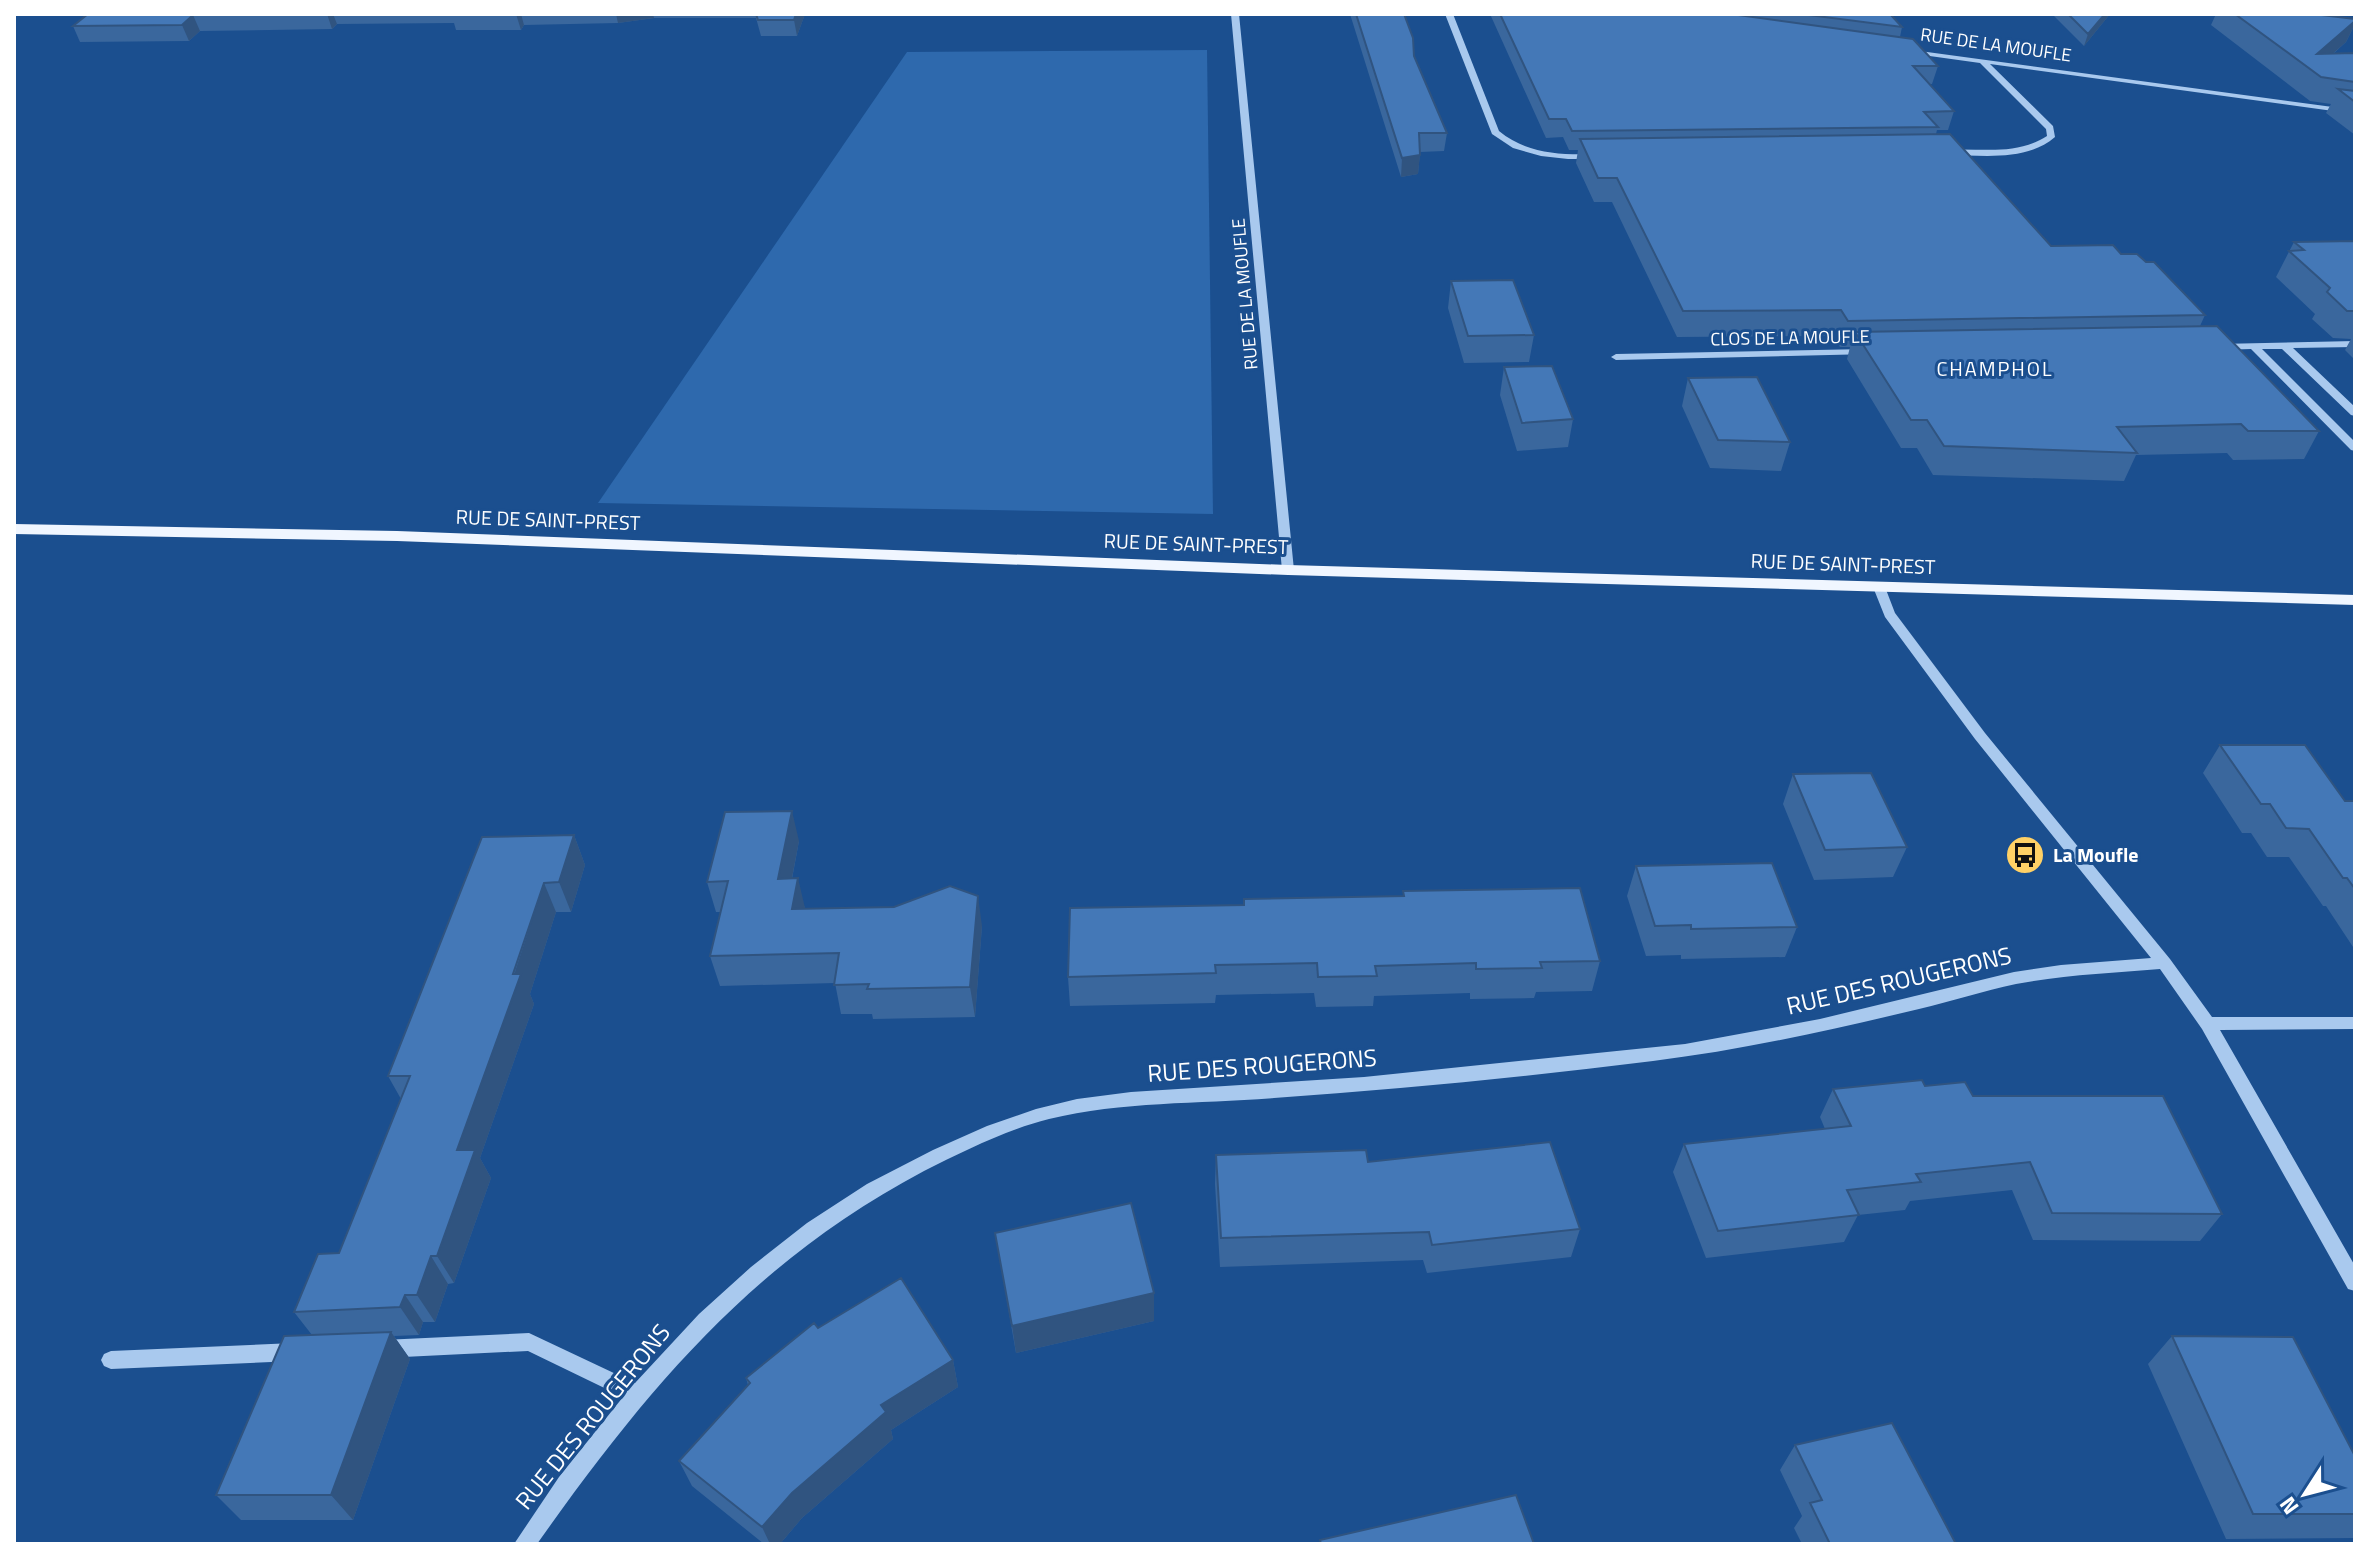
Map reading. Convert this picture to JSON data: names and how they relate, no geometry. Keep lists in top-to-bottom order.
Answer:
{
  "streets": {
    "main road": ["RUE DE SAINT-PREST"],
    "street": ["RUE DE LA MOUFLE", "CLOS DE LA MOUFLE", "RUE DES ROUGERONS"]
  },
  "crossings": [
    ["RUE DE LA MOUFLE", "RUE DE SAINT-PREST"]
  ],
  "districts": ["CHAMPHOL"],
  "places": {
    "bus stop": ["La Moufle"]
  },
  "north": "bottom left"
}
